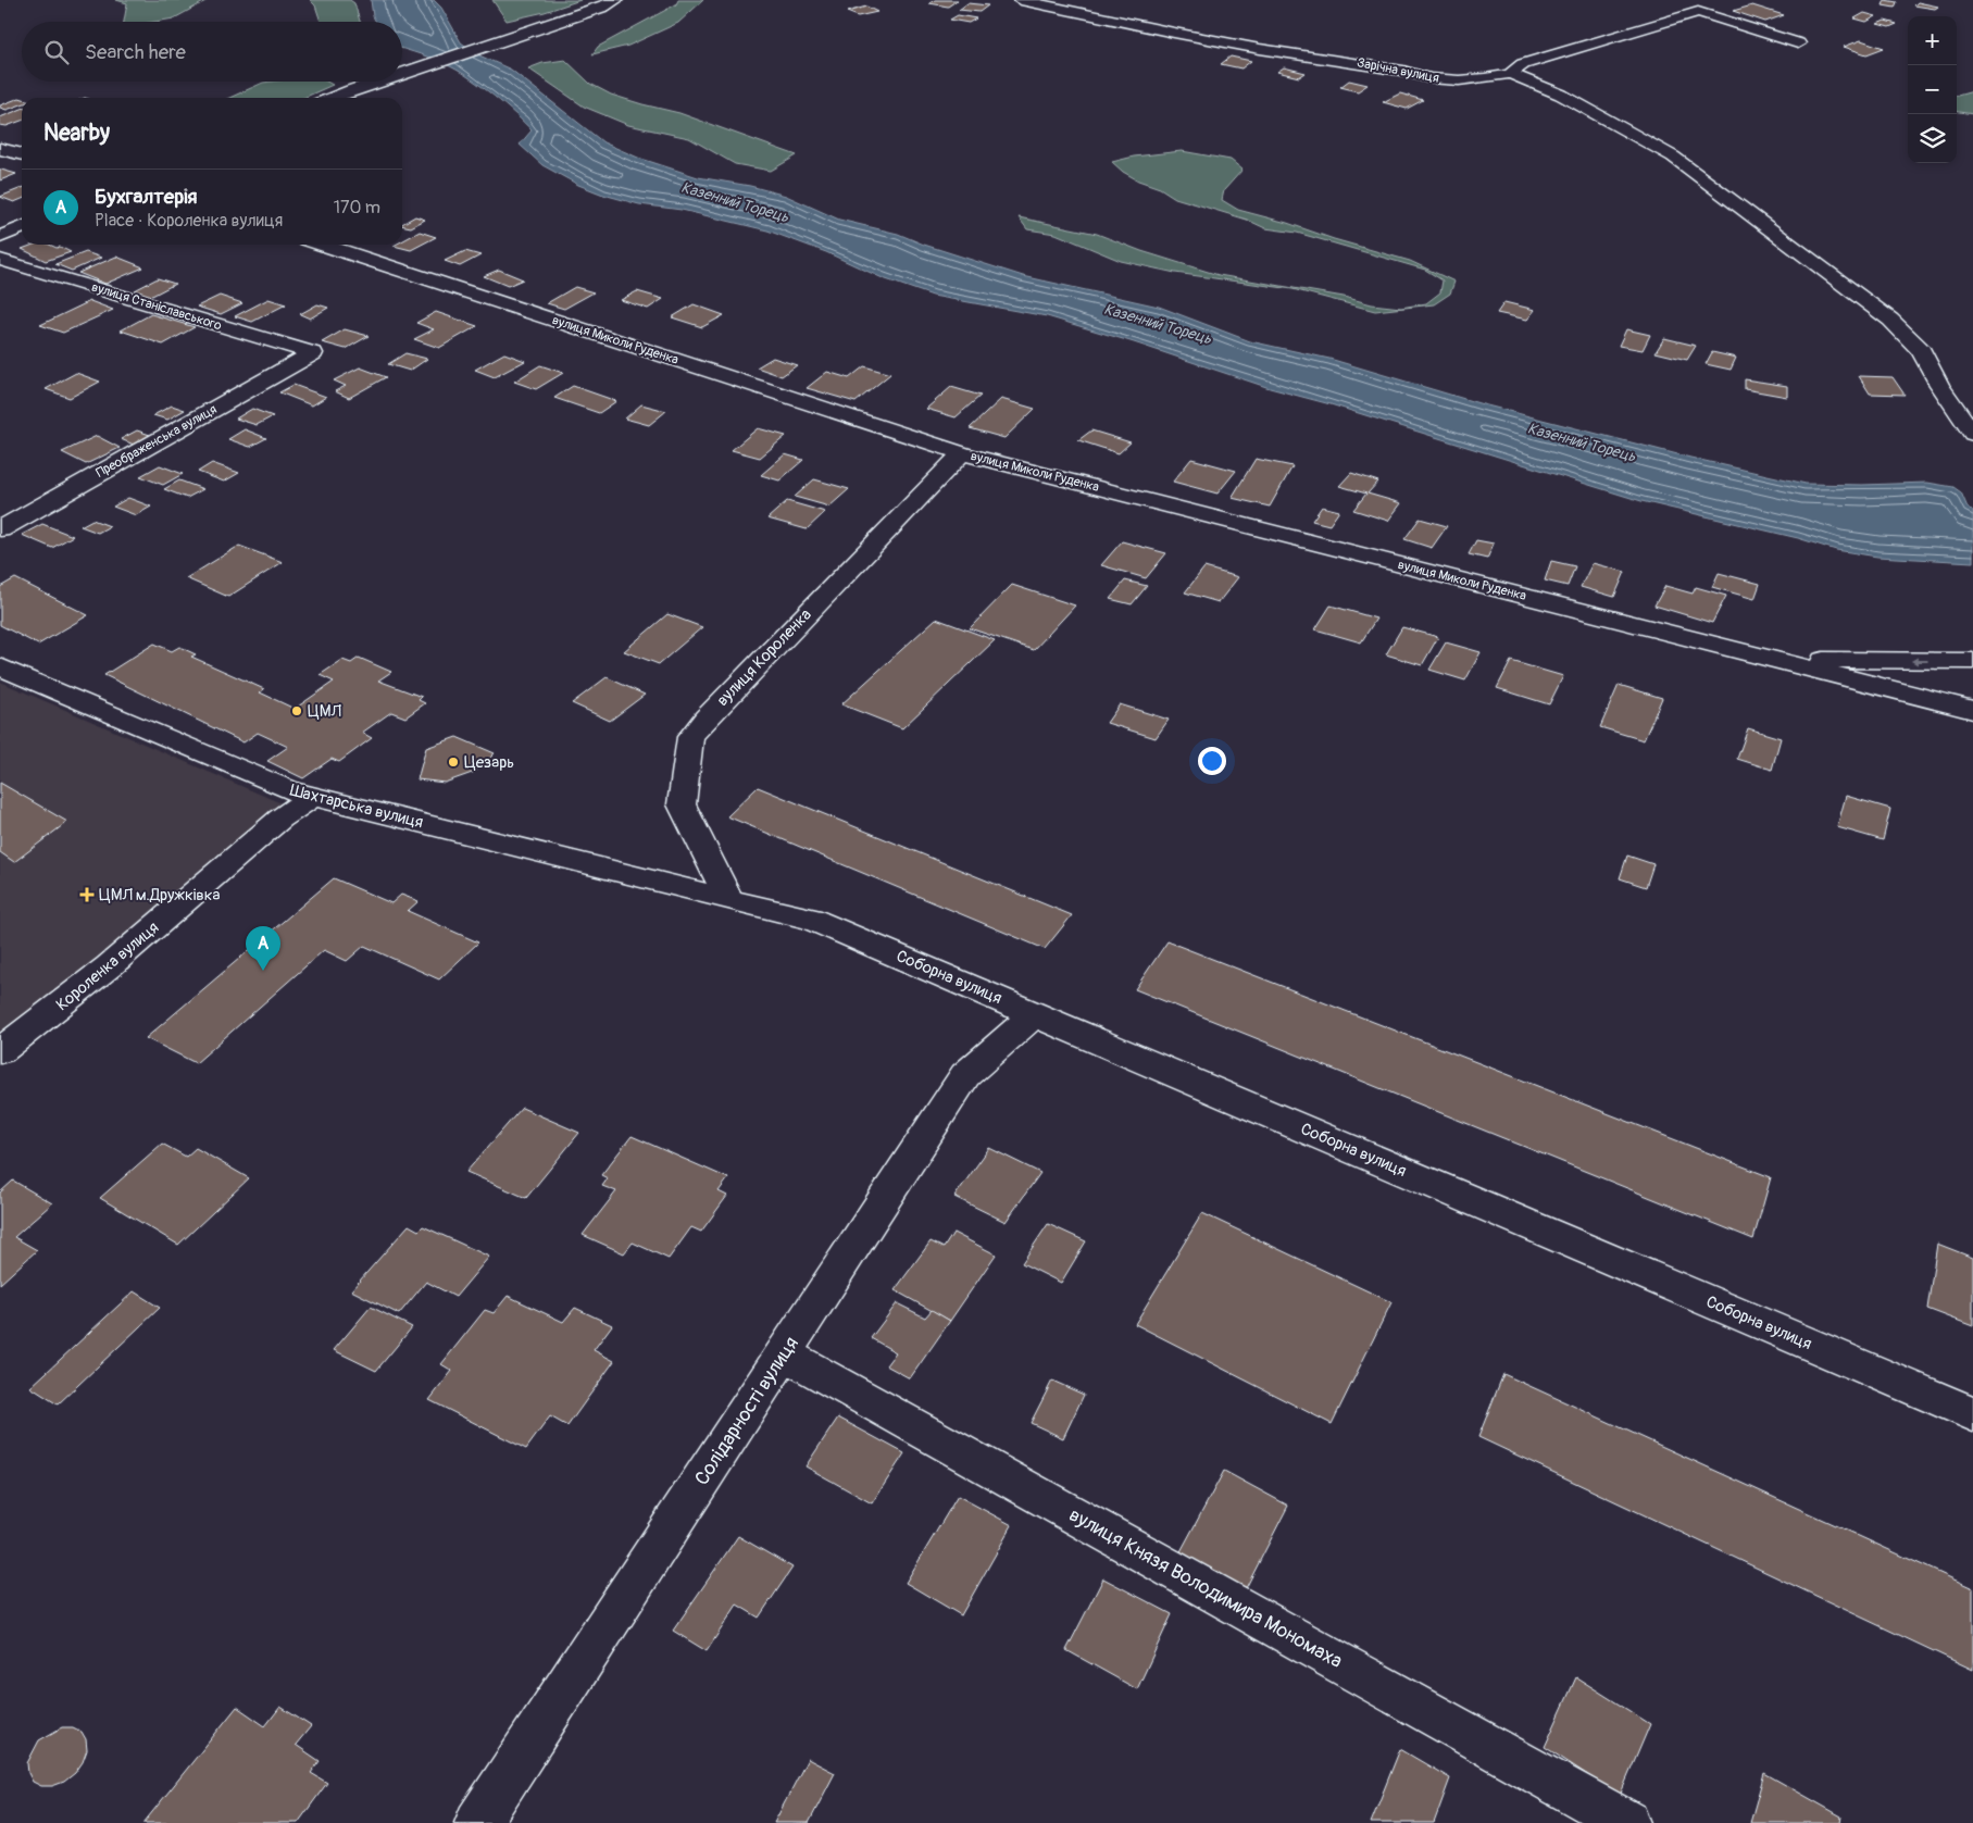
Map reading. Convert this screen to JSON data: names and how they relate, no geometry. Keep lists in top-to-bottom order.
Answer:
{
  "streets": {
    "street": [
      "Зарічна вулиця",
      "вулиця Станіславського",
      "вулиця Миколи Руденка",
      "Преображенська вулиця",
      "вулиця Короленка",
      "Шахтарська вулиця",
      "Короленка вулиця",
      "Соборна вулиця",
      "Солідарності вулиця",
      "вулиця Князя Володимира Мономаха"
    ]
  },
  "crossings": [
    ["вулиця Станіславського", "Преображенська вулиця"],
    ["вулиця Миколи Руденка", "вулиця Короленка"],
    ["вулиця Короленка", "Шахтарська вулиця"],
    ["вулиця Короленка", "Соборна вулиця"],
    ["Шахтарська вулиця", "Короленка вулиця"],
    ["Шахтарська вулиця", "Соборна вулиця"],
    ["Соборна вулиця", "Солідарності вулиця"],
    ["Солідарності вулиця", "вулиця Князя Володимира Мономаха"]
  ],
  "water": ["Казенний Торець"],
  "places": {
    "other": ["ЦМЛ", "Цезарь"],
    "health": ["ЦМЛ м.Дружківка"]
  },
  "page": {
    "map_buttons": ["+", "−"],
    "search": "Search here",
    "heading": "Nearby",
    "list": [
      {
        "mark": "A",
        "name": "Бухгалтерія",
        "note": "Place · Короленка вулиця",
        "value": "170 m"
      }
    ],
    "pins": "A"
  }
}
